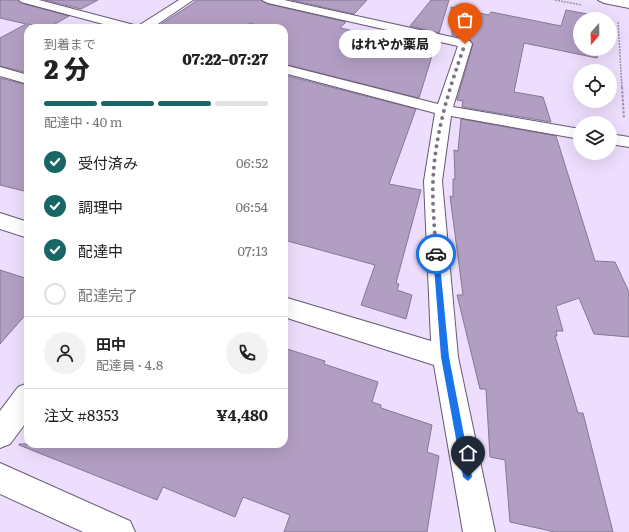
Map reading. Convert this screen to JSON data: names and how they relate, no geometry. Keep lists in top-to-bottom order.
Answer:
{
  "places": ["はれやか薬局"],
  "north": "bottom",
  "page": {
    "heading": ["2 分", "到着まで", "07:22–07:27"],
    "panel": [
      "田中",
      "配達員 · 4.8",
      "注文 #8353",
      "¥4,480"
    ],
    "bubble": "はれやか薬局",
    "bar": "配達中 · 40 m",
    "list": [
      ["受付済み", "06:52"],
      ["調理中", "06:54"],
      ["配達中", "07:13"],
      "配達完了"
    ]
  }
}
